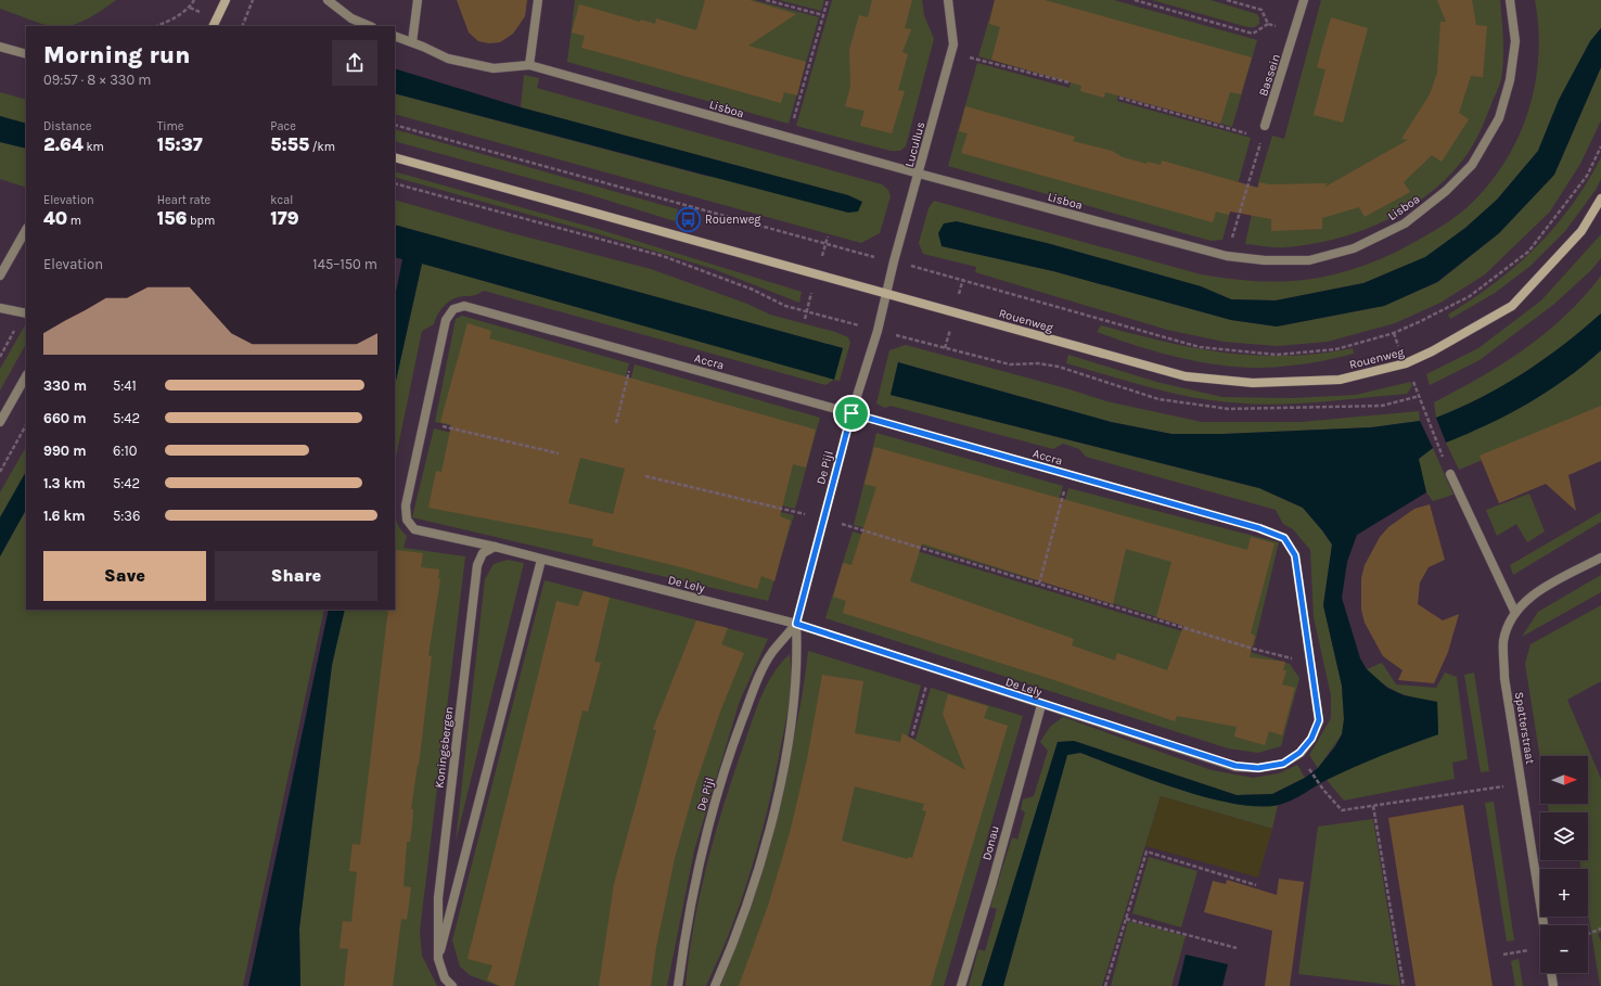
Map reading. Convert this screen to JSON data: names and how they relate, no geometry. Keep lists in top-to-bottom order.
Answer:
{
  "streets": {
    "main road": ["Rouenweg"],
    "street": [
      "Bassein",
      "Lisboa",
      "Lucullus",
      "Accra",
      "De Pijl",
      "De Lely",
      "Spatterstraat",
      "Koningsbergen",
      "Donau"
    ]
  },
  "crossings": [
    ["Lisboa", "Lucullus"],
    ["Lucullus", "Rouenweg"],
    ["Lucullus", "De Pijl"],
    ["Rouenweg", "De Pijl"],
    ["Accra", "De Pijl"],
    ["Accra", "De Lely"],
    ["Accra", "Koningsbergen"],
    ["De Pijl", "De Lely"],
    ["De Lely", "Koningsbergen"],
    ["De Lely", "Donau"]
  ],
  "places": {
    "bus stop": ["Rouenweg"]
  },
  "north": "right",
  "page": {
    "heading": ["Morning run", "09:57 · 8 × 330 m"],
    "stats": [
      ["Distance", "2.64 km"],
      ["Time", "15:37"],
      ["Pace", "5:55 /km"],
      ["Elevation", "40 m"],
      ["Heart rate", "156 bpm"],
      ["kcal", "179"]
    ],
    "chart": ["Elevation", "145–150 m"],
    "list": [
      {
        "name": "330 m",
        "note": "5:41"
      },
      {
        "name": "660 m",
        "note": "5:42"
      },
      {
        "name": "990 m",
        "note": "6:10"
      },
      {
        "name": "1.3 km",
        "note": "5:42"
      },
      {
        "name": "1.6 km",
        "note": "5:36"
      }
    ],
    "buttons": ["Save", "Share"],
    "map_buttons": ["+", "−"]
  }
}
